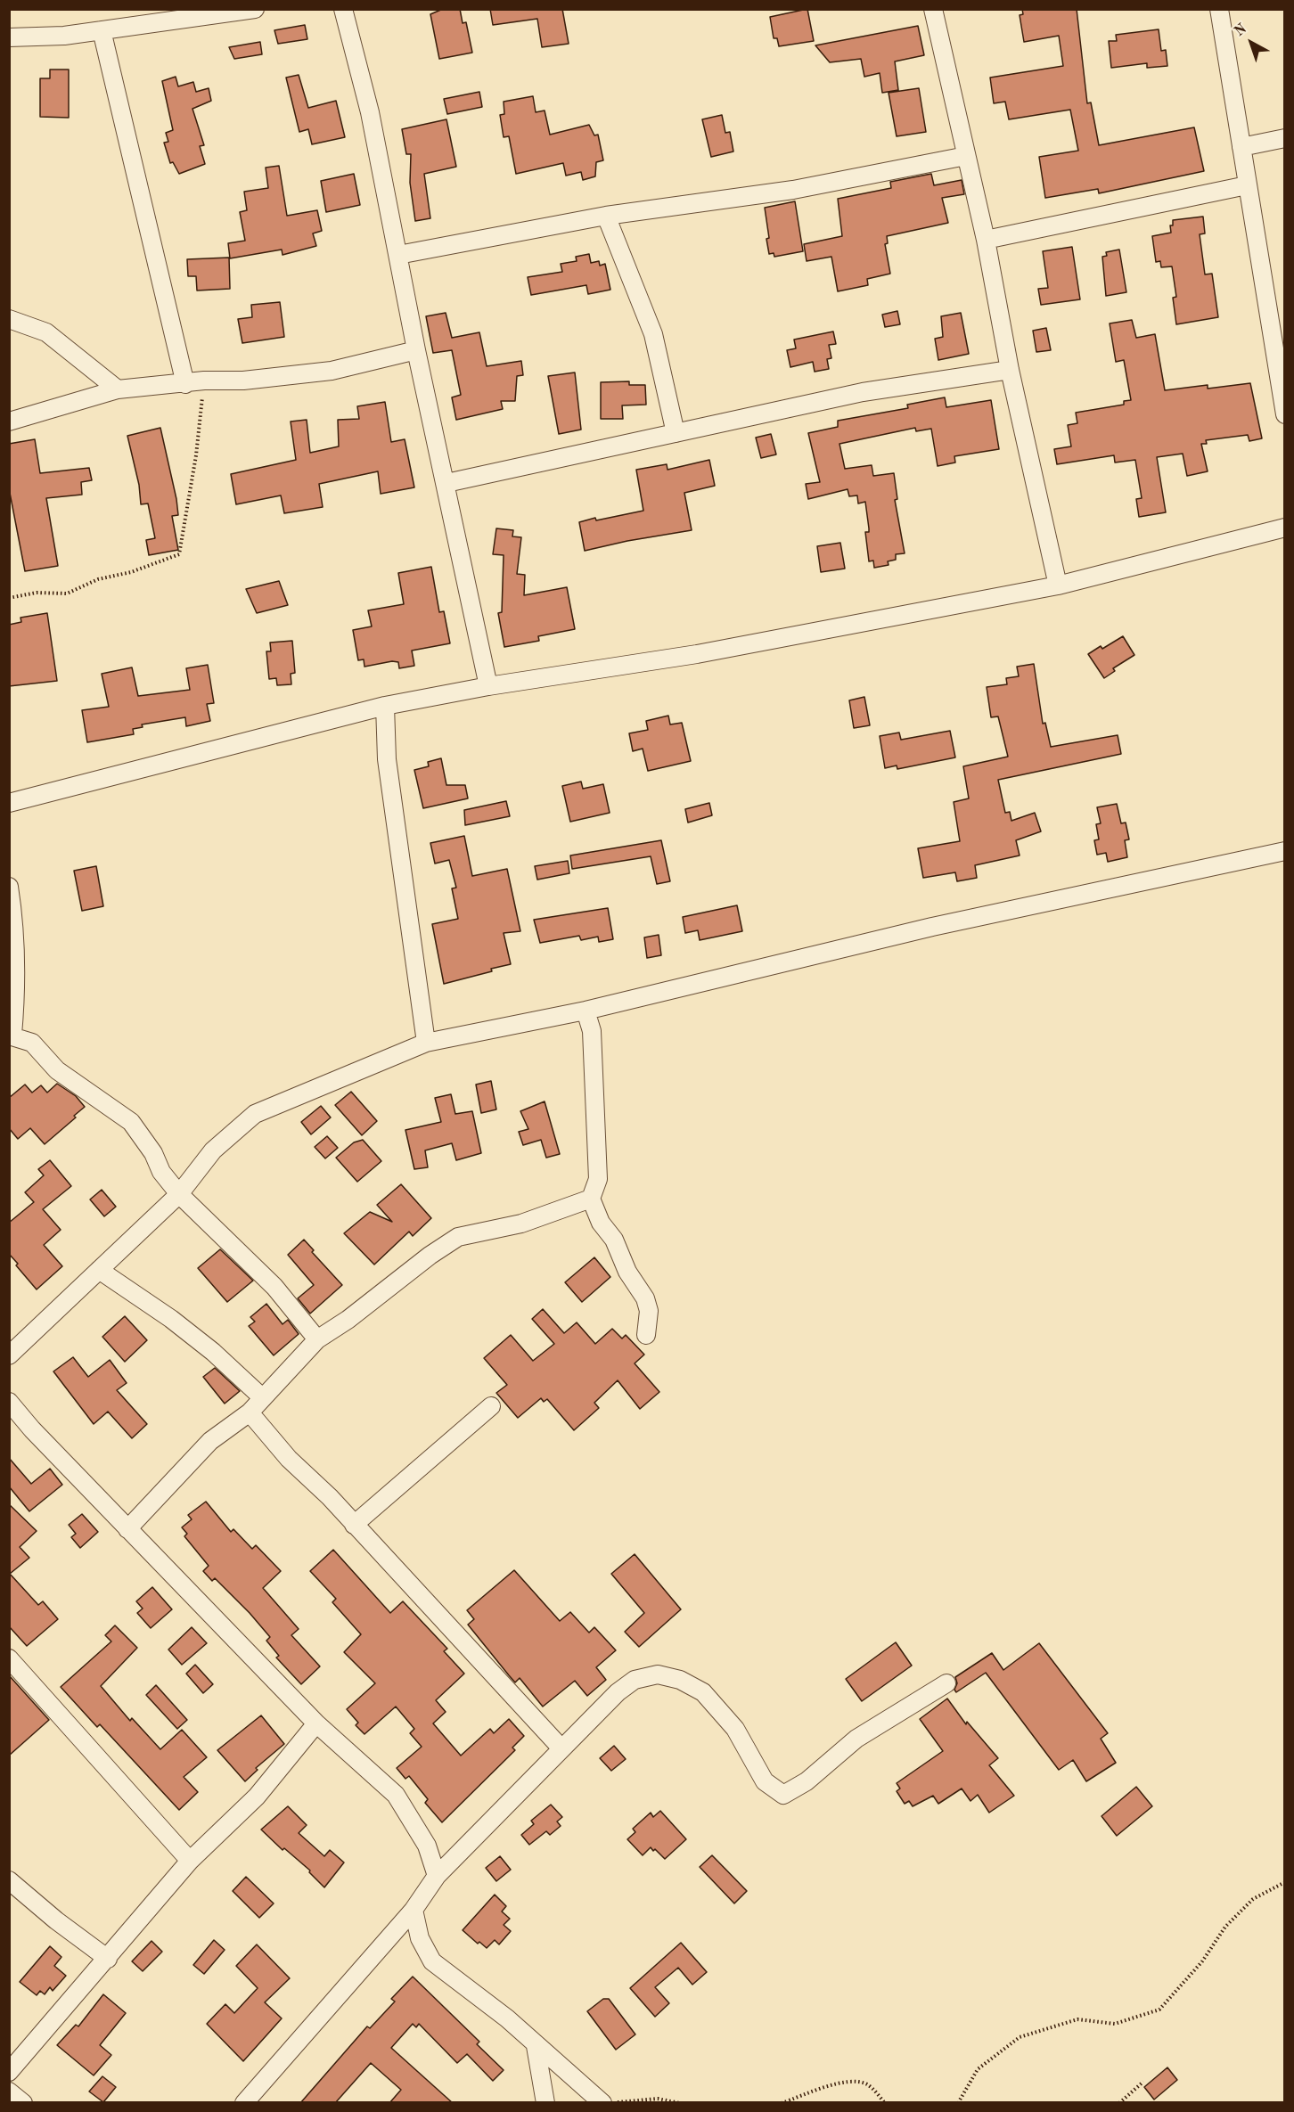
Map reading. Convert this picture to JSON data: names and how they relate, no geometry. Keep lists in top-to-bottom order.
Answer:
{
  "north": "top left"
}
